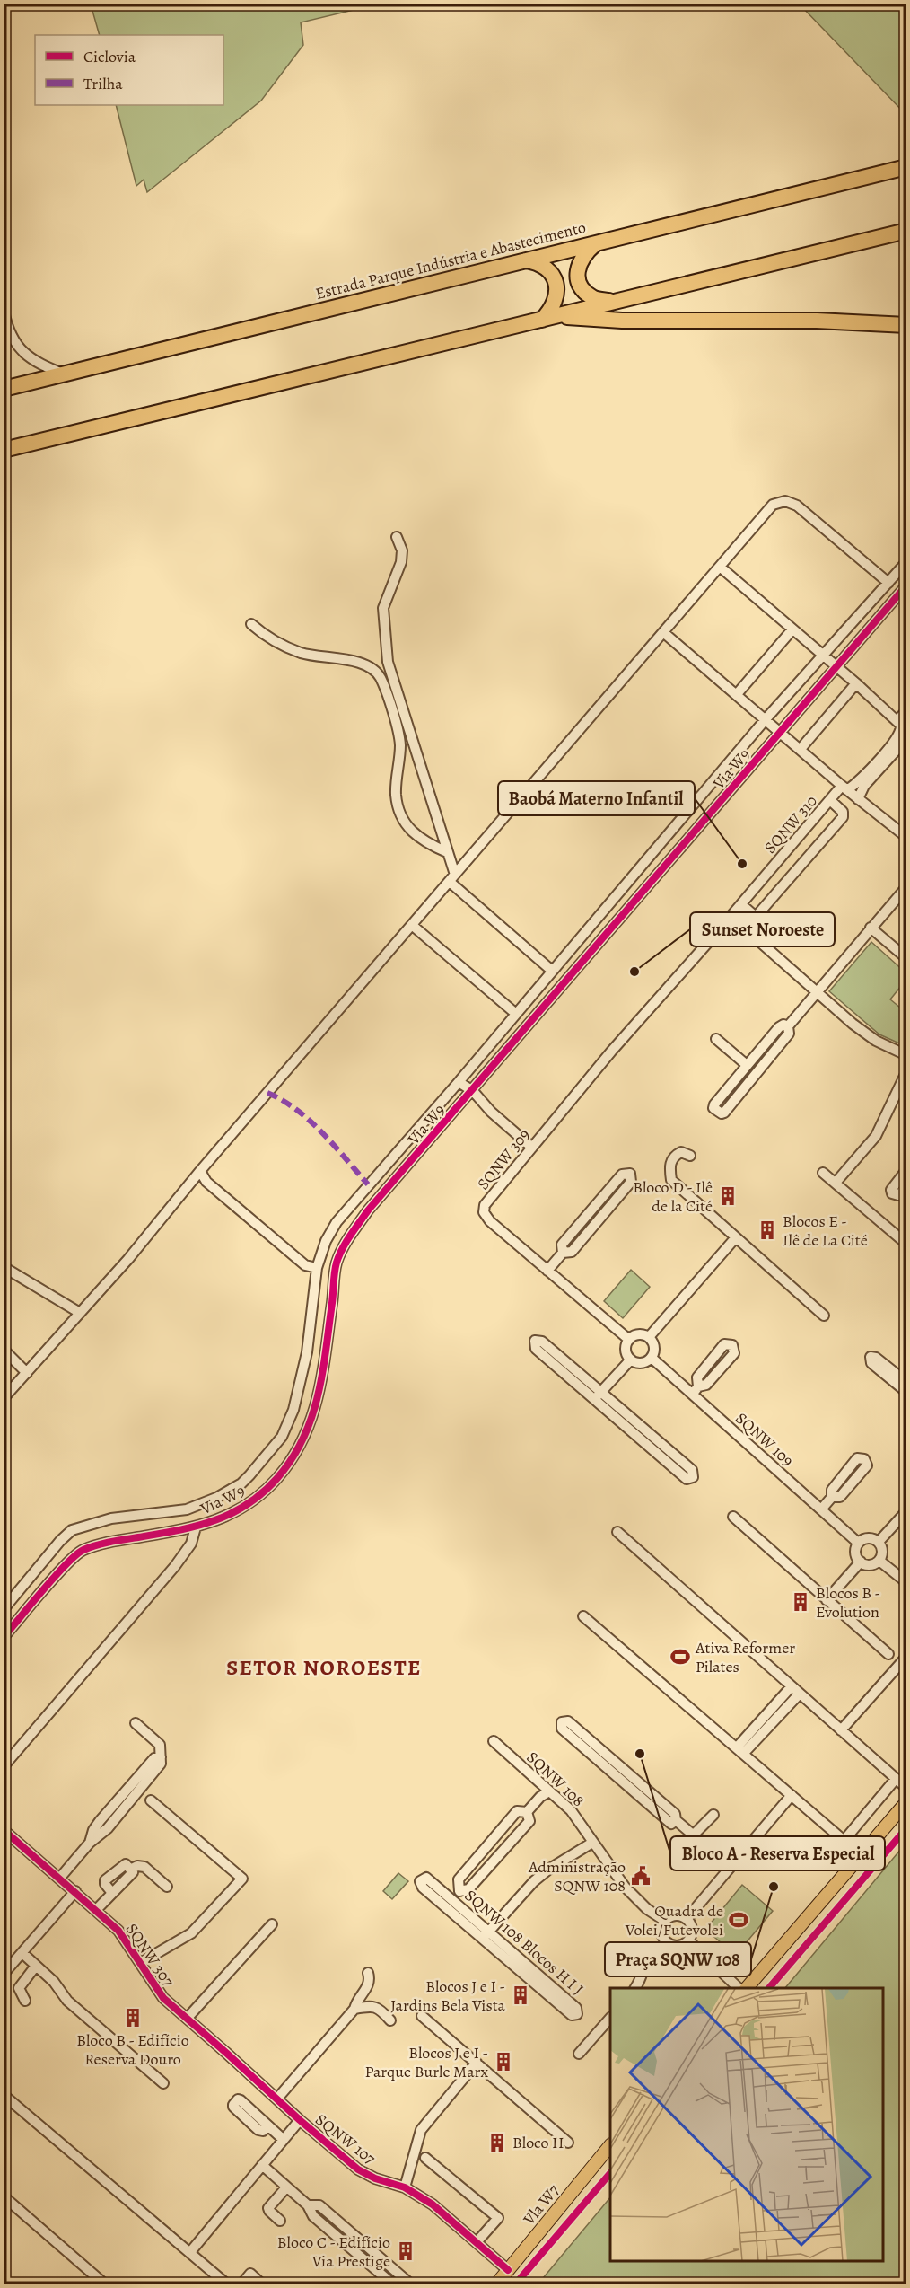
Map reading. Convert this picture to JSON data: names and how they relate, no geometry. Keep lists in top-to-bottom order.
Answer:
{
  "streets": {
    "highway": ["Estrada Parque Indústria e Abastecimento"],
    "main road": ["Vla W7"],
    "street": [
      "Via W9",
      "SQNW 310",
      "SQNW 309",
      "SQNW 109",
      "SQNW 108",
      "SQNW 108 Blocos H I J",
      "SQNW 307",
      "SQNW 107"
    ]
  },
  "crossings": [
    ["SQNW 310", "SQNW 309"],
    ["SQNW 309", "SQNW 109"],
    ["SQNW 307", "SQNW 107"],
    ["SQNW 107", "Vla W7"]
  ],
  "districts": ["SETOR NOROESTE"],
  "places": {
    "other": [
      "Baobá Materno Infantil",
      "Sunset Noroeste",
      "Bloco A - Reserva Especial",
      "Praça SQNW 108"
    ],
    "building": [
      "Bloco D - Ilê de la Cité",
      "Blocos E - Ilê de La Cité",
      "Blocos B - Evolution",
      "Blocos J e I - Jardins Bela Vista",
      "Bloco B - Edifício Reserva Douro",
      "Blocos J e I - Parque Burle Marx",
      "Bloco H",
      "Bloco C - Edifício Via Prestige"
    ],
    "sports": ["Ativa Reformer Pilates", "Quadra de Volei/Futevolei"],
    "public building": ["Administração SQNW 108"]
  },
  "legend": ["Ciclovia", "Trilha"]
}
